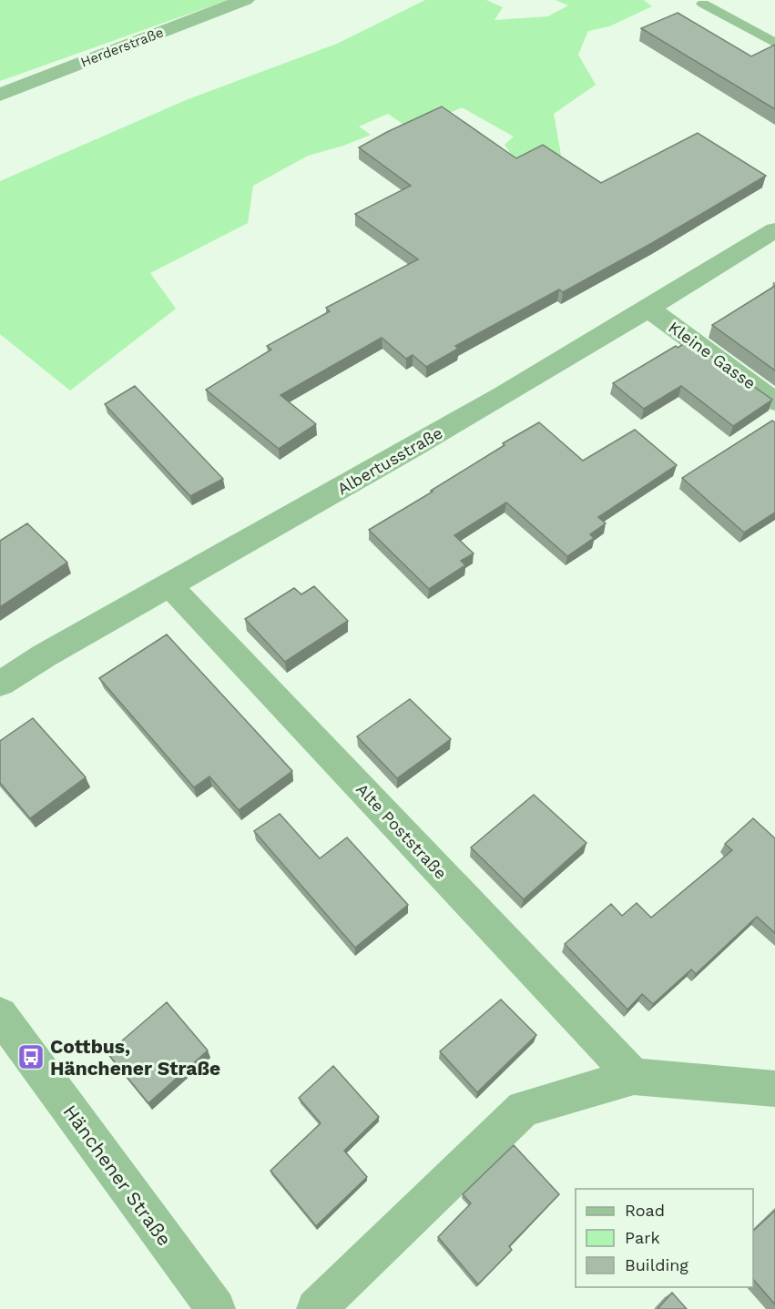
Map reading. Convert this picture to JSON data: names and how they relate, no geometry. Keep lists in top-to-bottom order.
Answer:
{
  "streets": {
    "street": [
      "Herderstraße",
      "Kleine Gasse",
      "Albertusstraße",
      "Alte Poststraße",
      "Hänchener Straße"
    ]
  },
  "crossings": [
    ["Kleine Gasse", "Albertusstraße"],
    ["Albertusstraße", "Alte Poststraße"]
  ],
  "places": {
    "bus stop": ["Cottbus, Hänchener Straße"]
  },
  "legend": ["Road", "Park", "Building"]
}
